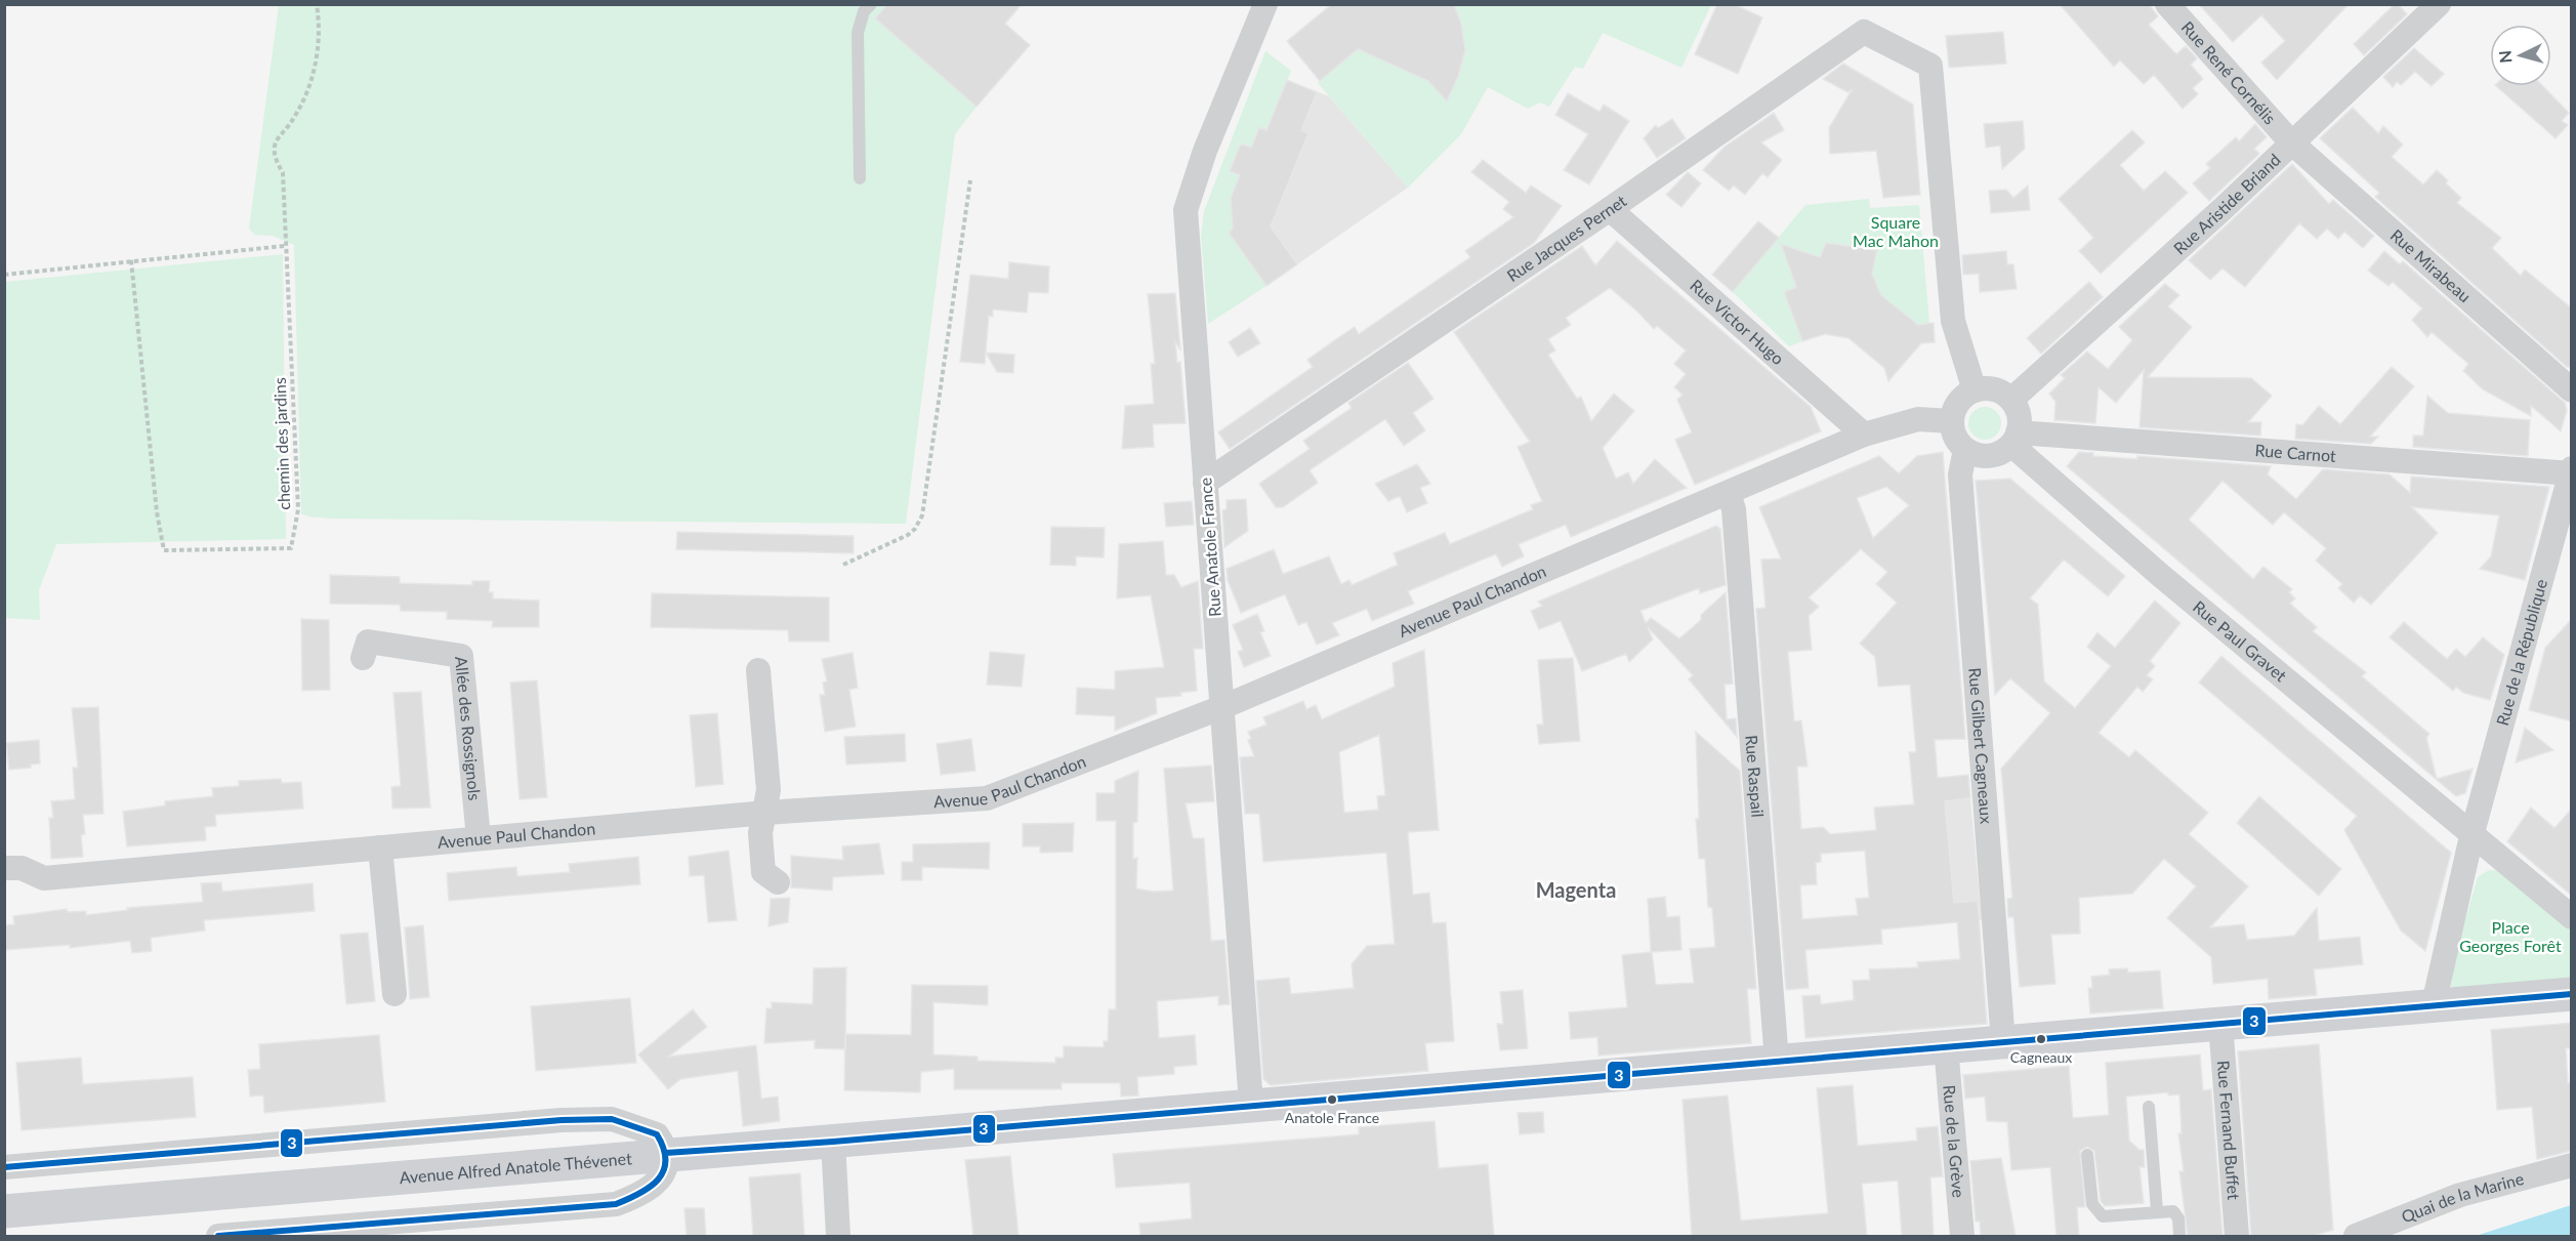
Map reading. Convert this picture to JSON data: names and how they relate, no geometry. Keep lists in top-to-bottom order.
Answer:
{
  "streets": {
    "main road": ["Avenue Alfred Anatole Thévenet"],
    "street": [
      "Rue René Cornélis",
      "Rue Aristide Briand",
      "Rue Jacques Pernet",
      "Rue Mirabeau",
      "Rue Victor Hugo",
      "Rue Carnot",
      "Rue Anatole France",
      "Avenue Paul Chandon",
      "Rue Paul Gravet",
      "Rue de la République",
      "Allée des Rossignols",
      "Rue Gilbert Cagneaux",
      "Rue Raspail",
      "Rue Fernand Buffet",
      "Rue de la Grève",
      "Quai de la Marine"
    ],
    "path": ["chemin des jardins"]
  },
  "crossings": [
    ["Rue René Cornélis", "Rue Aristide Briand"],
    ["Rue René Cornélis", "Rue Mirabeau"],
    ["Rue Aristide Briand", "Rue Jacques Pernet"],
    ["Rue Aristide Briand", "Rue Mirabeau"],
    ["Rue Aristide Briand", "Rue Carnot"],
    ["Rue Aristide Briand", "Avenue Paul Chandon"],
    ["Rue Aristide Briand", "Rue Paul Gravet"],
    ["Rue Aristide Briand", "Rue Gilbert Cagneaux"],
    ["Rue Jacques Pernet", "Rue Victor Hugo"],
    ["Rue Jacques Pernet", "Rue Carnot"],
    ["Rue Jacques Pernet", "Rue Anatole France"],
    ["Rue Jacques Pernet", "Avenue Paul Chandon"],
    ["Rue Jacques Pernet", "Rue Paul Gravet"],
    ["Rue Jacques Pernet", "Rue Gilbert Cagneaux"],
    ["Rue Victor Hugo", "Avenue Paul Chandon"],
    ["Rue Carnot", "Avenue Paul Chandon"],
    ["Rue Carnot", "Rue Paul Gravet"],
    ["Rue Carnot", "Rue de la République"],
    ["Rue Carnot", "Rue Gilbert Cagneaux"],
    ["Rue Anatole France", "Avenue Paul Chandon"],
    ["Rue Anatole France", "Avenue Alfred Anatole Thévenet"],
    ["Avenue Paul Chandon", "Rue Paul Gravet"],
    ["Avenue Paul Chandon", "Allée des Rossignols"],
    ["Avenue Paul Chandon", "Rue Gilbert Cagneaux"],
    ["Avenue Paul Chandon", "Rue Raspail"],
    ["Rue Paul Gravet", "Rue de la République"],
    ["Rue Paul Gravet", "Rue Gilbert Cagneaux"],
    ["Rue de la République", "Avenue Alfred Anatole Thévenet"],
    ["Rue Gilbert Cagneaux", "Avenue Alfred Anatole Thévenet"],
    ["Rue Raspail", "Avenue Alfred Anatole Thévenet"],
    ["Rue Fernand Buffet", "Avenue Alfred Anatole Thévenet"],
    ["Rue de la Grève", "Avenue Alfred Anatole Thévenet"]
  ],
  "districts": ["Magenta"],
  "parks": ["Square Mac Mahon", "Place Georges Forêt"],
  "places": ["Cagneaux", "Anatole France"],
  "lines": ["transit line 3"],
  "north": "left"
}
